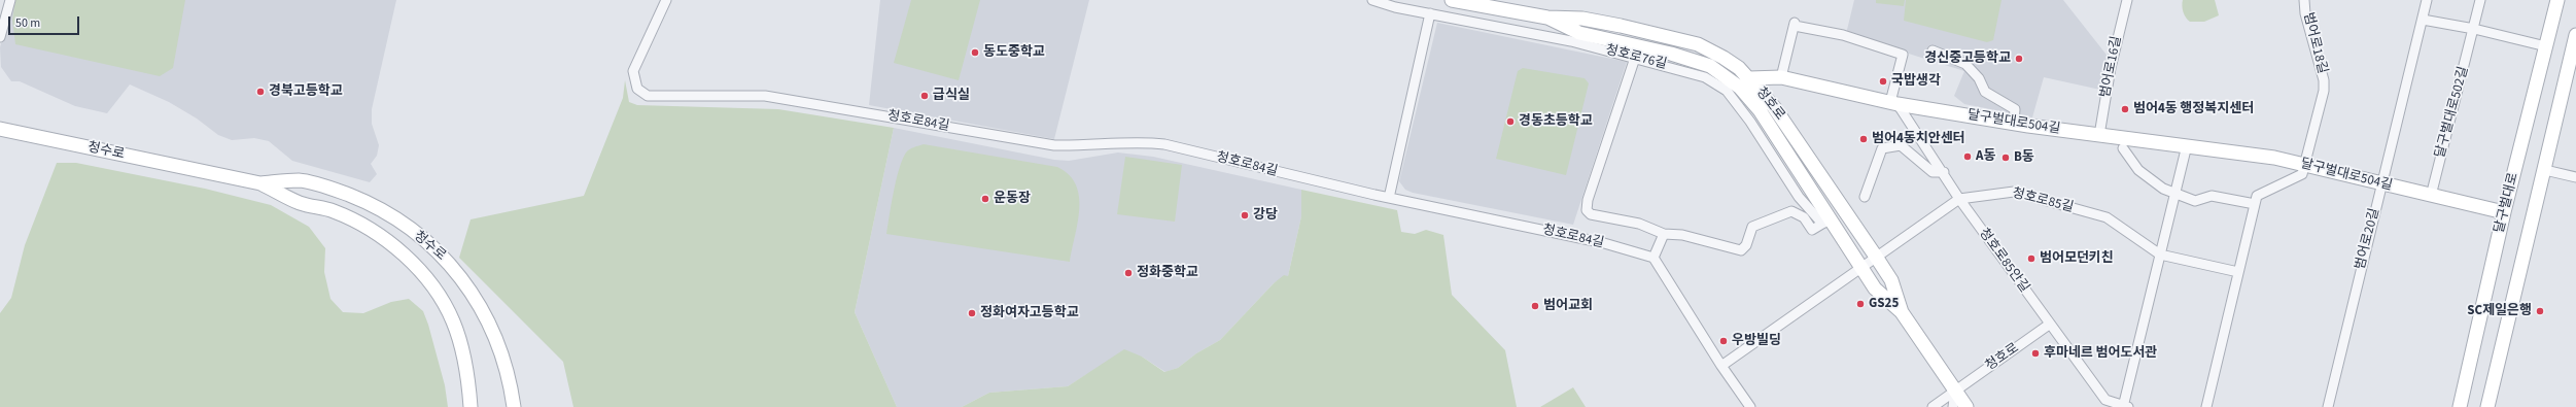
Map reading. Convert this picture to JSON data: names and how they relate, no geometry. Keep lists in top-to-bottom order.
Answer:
{
  "streets": {
    "main road": [
      "청호로",
      "달구벌대로504길",
      "청수로",
      "달구벌대로"
    ],
    "street": [
      "범어로18길",
      "청호로76길",
      "범어로16길",
      "달구벌대로502길",
      "청호로84길",
      "청호로85길",
      "범어로20길",
      "청호로85안길"
    ]
  },
  "crossings": [
    ["범어로18길", "달구벌대로504길"],
    ["청호로76길", "청호로"],
    ["범어로16길", "달구벌대로504길"],
    ["청호로", "달구벌대로504길"],
    ["청호로", "청호로85길"],
    ["청호로", "청호로85안길"],
    ["달구벌대로502길", "달구벌대로504길"],
    ["달구벌대로504길", "달구벌대로"],
    ["달구벌대로504길", "범어로20길"],
    ["달구벌대로504길", "청호로85안길"],
    ["청호로85길", "청호로85안길"]
  ],
  "places": [
    "동도중학교",
    "경신중고등학교",
    "국밥생각",
    "경북고등학교",
    "급식실",
    "범어4동 행정복지센터",
    "경동초등학교",
    "범어4동치안센터",
    "A동",
    "B동",
    "운동장",
    "강당",
    "범어모던키친",
    "정화중학교",
    "GS25",
    "범어교회",
    "SC제일은행",
    "정화여자고등학교",
    "우방빌딩",
    "후마네르 범어도서관"
  ],
  "scale_bar": "50 m"
}
